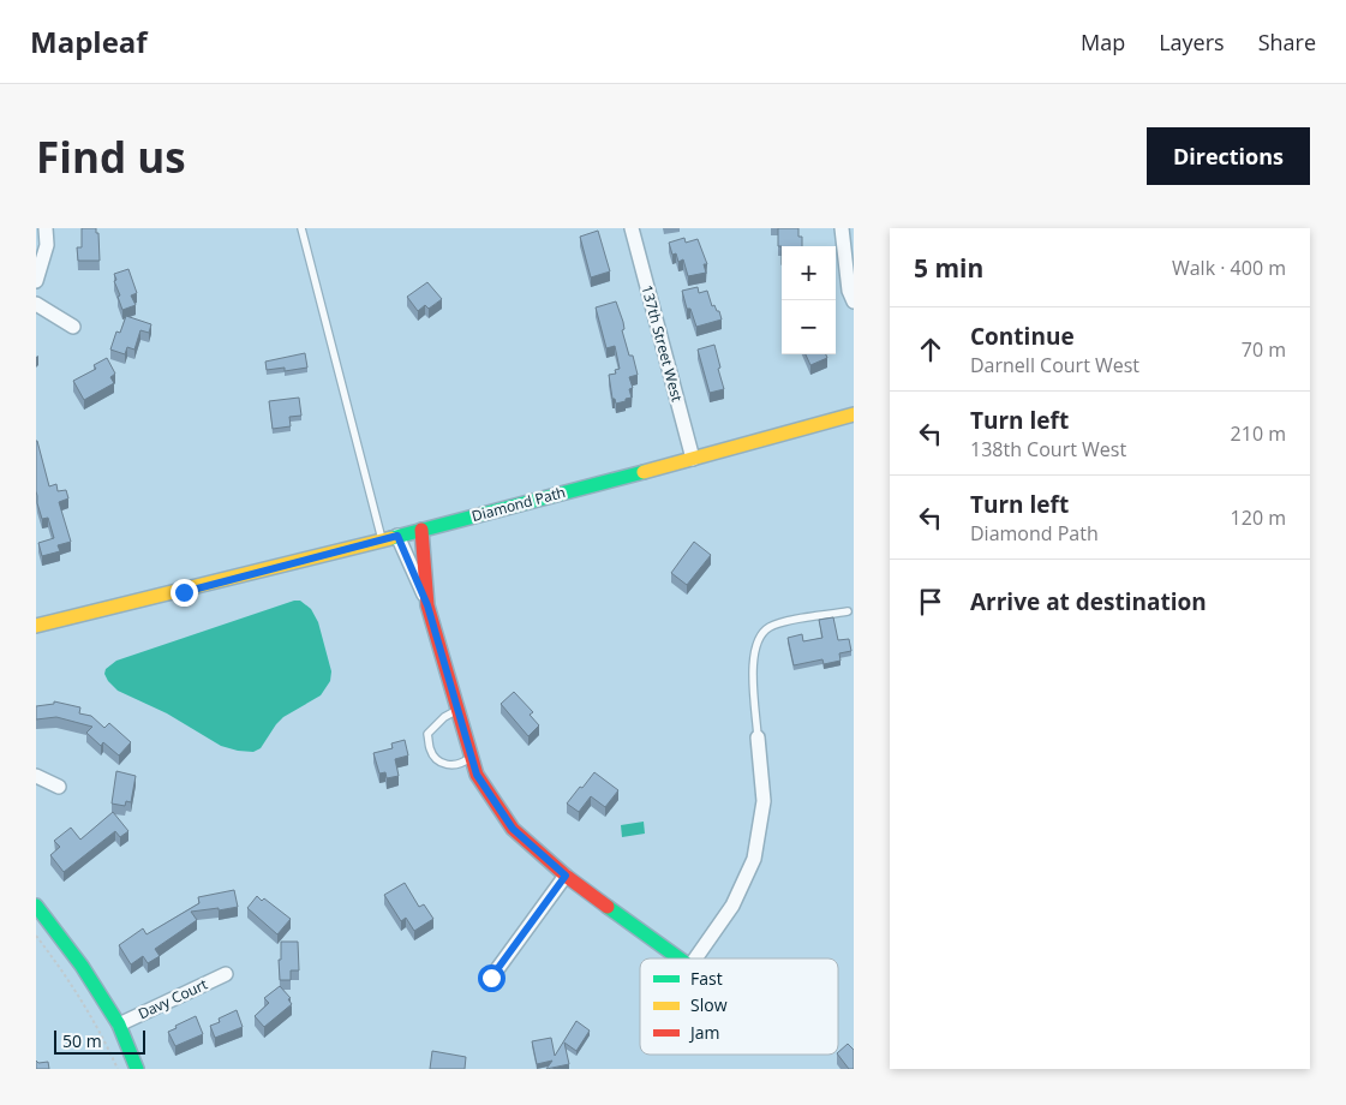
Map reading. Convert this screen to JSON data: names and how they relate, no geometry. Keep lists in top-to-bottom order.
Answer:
{
  "streets": {
    "street": ["137th Street West", "Diamond Path", "Davy Court"]
  },
  "crossings": [
    ["137th Street West", "Diamond Path"]
  ],
  "legend": ["Fast", "Slow", "Jam"],
  "scale_bar": "50 m",
  "page": {
    "header": "Mapleaf",
    "nav": ["Map", "Layers", "Share"],
    "buttons": "Directions",
    "title": "Find us",
    "heading": ["5 min", "Walk · 400 m"],
    "map_buttons": ["+", "−"],
    "list": [
      ["Continue", "Darnell Court West", "70 m"],
      ["Turn left", "138th Court West", "210 m"],
      ["Turn left", "Diamond Path", "120 m"],
      "Arrive at destination"
    ],
    "scale": "50 m"
  }
}
